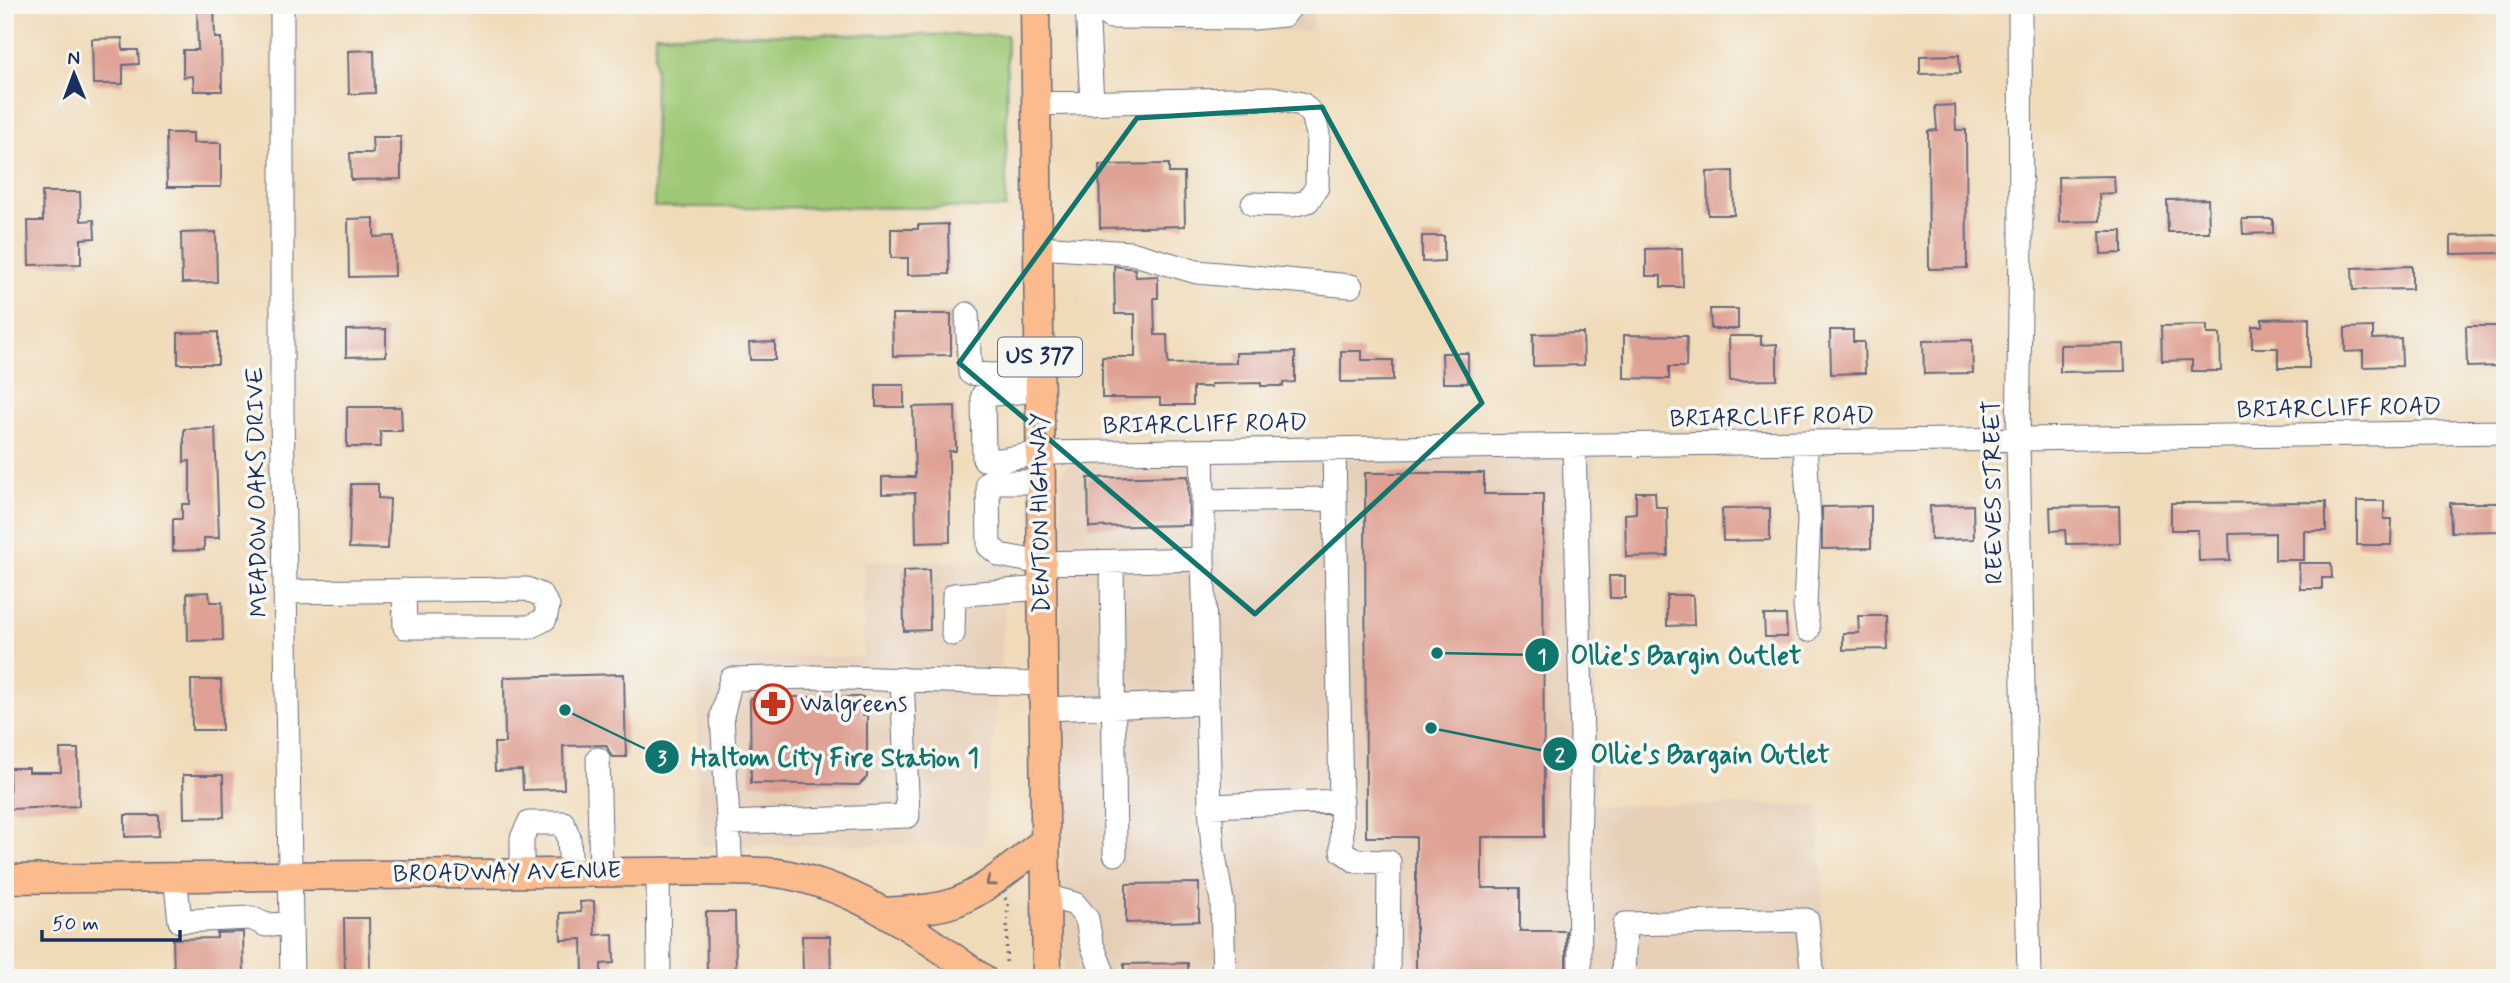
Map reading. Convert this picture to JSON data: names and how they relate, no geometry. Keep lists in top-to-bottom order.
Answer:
{
  "streets": {
    "main road": ["US 377", "DENTON HIGHWAY", "BROADWAY AVENUE"],
    "street": ["BRIARCLIFF ROAD", "MEADOW OAKS DRIVE", "REEVES STREET"]
  },
  "crossings": [
    ["BRIARCLIFF ROAD", "REEVES STREET"],
    ["BRIARCLIFF ROAD", "DENTON HIGHWAY"],
    ["MEADOW OAKS DRIVE", "BROADWAY AVENUE"]
  ],
  "places": {
    "other": ["Ollie's Bargin Outlet", "Haltom City Fire Station 1", "Ollie's Bargain Outlet"],
    "pharmacy": ["Walgreens"]
  },
  "scale_bar": "50 m",
  "north": "top"
}
